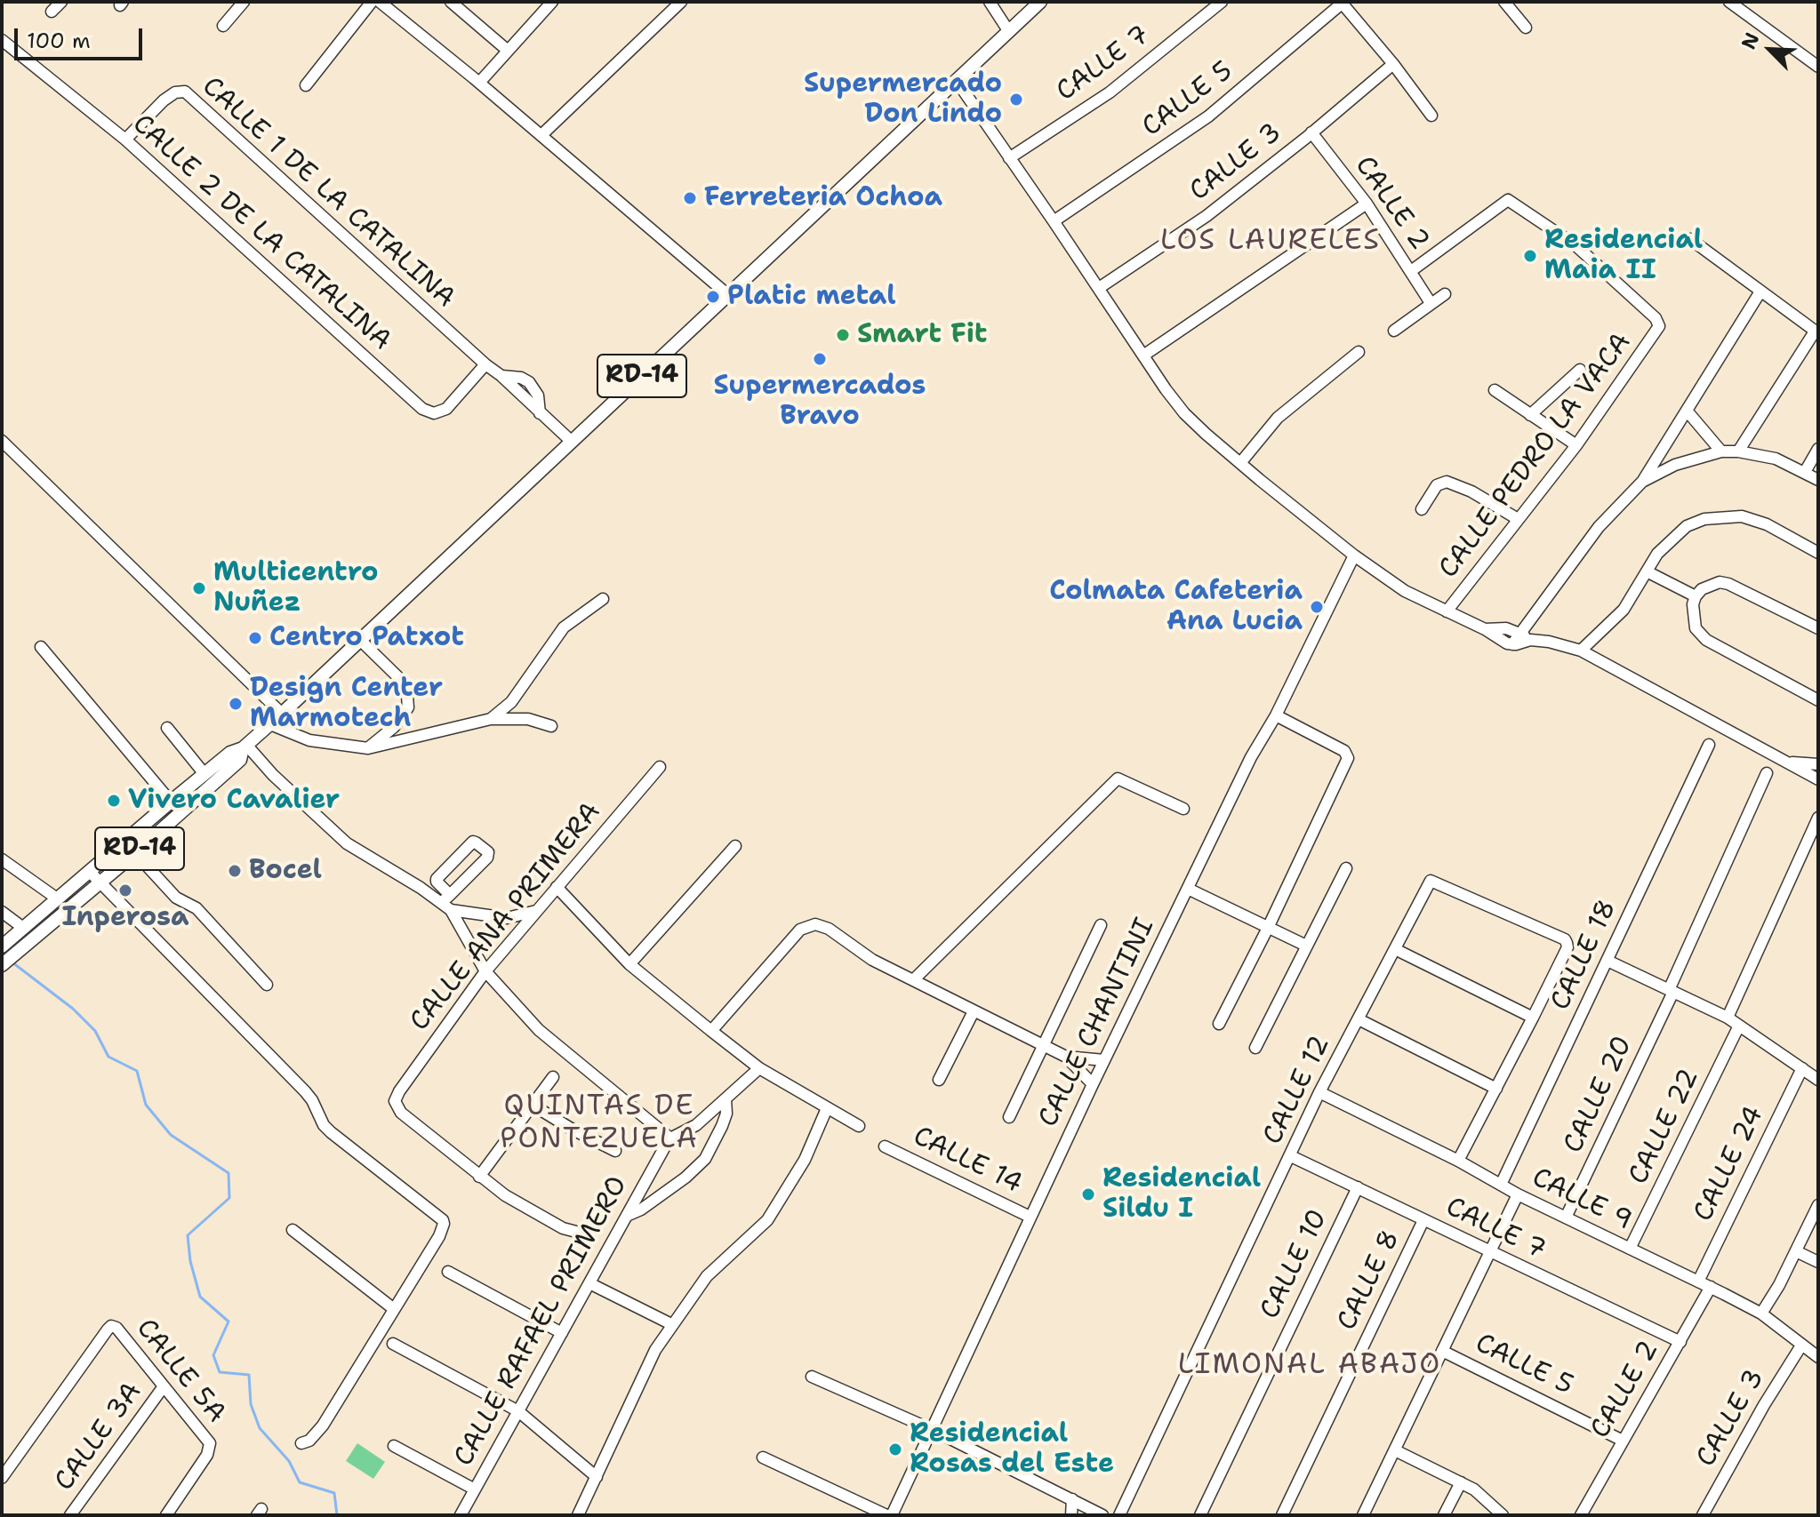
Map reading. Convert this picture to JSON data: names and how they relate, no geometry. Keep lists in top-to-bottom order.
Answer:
{
  "streets": {
    "main road": ["RD-14"],
    "street": [
      "CALLE 7",
      "CALLE 5",
      "CALLE 3",
      "CALLE 1 DE LA CATALINA",
      "CALLE 2",
      "CALLE 2 DE LA CATALINA",
      "CALLE PEDRO LA VACA",
      "CALLE ANA PRIMERA",
      "CALLE 18",
      "CALLE CHANTINI",
      "CALLE 12",
      "CALLE 20",
      "CALLE 22",
      "CALLE 14",
      "CALLE 24",
      "CALLE 9",
      "CALLE 10",
      "CALLE 8",
      "CALLE RAFAEL PRIMERO",
      "CALLE 5A",
      "CALLE 3A"
    ]
  },
  "crossings": [
    ["CALLE 7", "CALLE 2"],
    ["CALLE 7", "CALLE 12"],
    ["CALLE 7", "CALLE 10"],
    ["CALLE 7", "CALLE 8"],
    ["CALLE 5", "CALLE 2"],
    ["CALLE 3", "CALLE 2"],
    ["CALLE 3", "CALLE 9"],
    ["CALLE 1 DE LA CATALINA", "CALLE 2 DE LA CATALINA"],
    ["CALLE 1 DE LA CATALINA", "RD-14"],
    ["CALLE 2", "CALLE PEDRO LA VACA"],
    ["CALLE 2", "CALLE 9"],
    ["CALLE 18", "CALLE 9"],
    ["CALLE CHANTINI", "CALLE 14"],
    ["CALLE 12", "CALLE 9"],
    ["CALLE 20", "CALLE 9"],
    ["CALLE 22", "CALLE 9"],
    ["CALLE 24", "CALLE 9"],
    ["CALLE 5A", "CALLE 3A"]
  ],
  "districts": ["LOS LAURELES", "QUINTAS DE PONTEZUELA", "LIMONAL ABAJO"],
  "places": [
    "Supermercado Don Lindo",
    "Ferreteria Ochoa",
    "Residencial Maia II",
    "Platic metal",
    "Smart Fit",
    "Supermercados Bravo",
    "Multicentro Nuñez",
    "Colmata Cafeteria Ana Lucia",
    "Centro Patxot",
    "Design Center Marmotech",
    "Vivero Cavalier",
    "Bocel",
    "Inperosa",
    "Residencial Sildu I",
    "Residencial Rosas del Este"
  ],
  "scale_bar": "100 m",
  "north": "top left"
}
